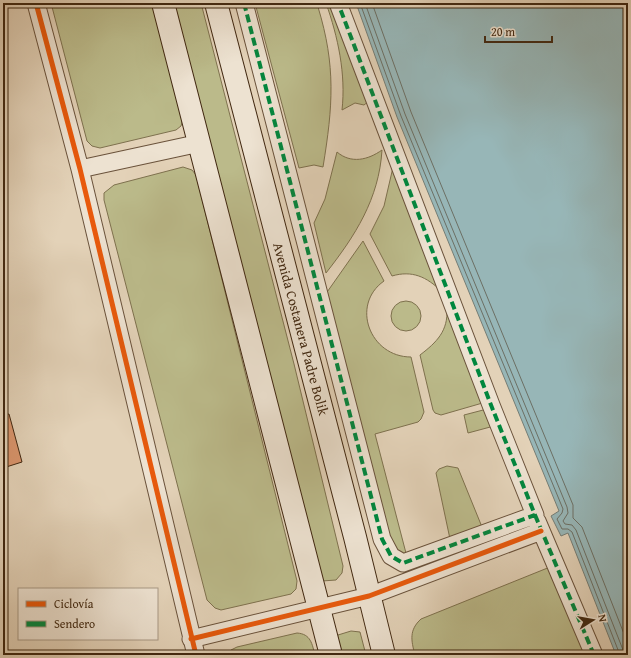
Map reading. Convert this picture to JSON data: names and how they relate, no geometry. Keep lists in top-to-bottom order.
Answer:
{
  "streets": {
    "main road": ["Avenida Costanera Padre Bolik"]
  },
  "legend": ["Ciclovía", "Sendero"],
  "scale_bar": "20 m",
  "north": "right"
}
